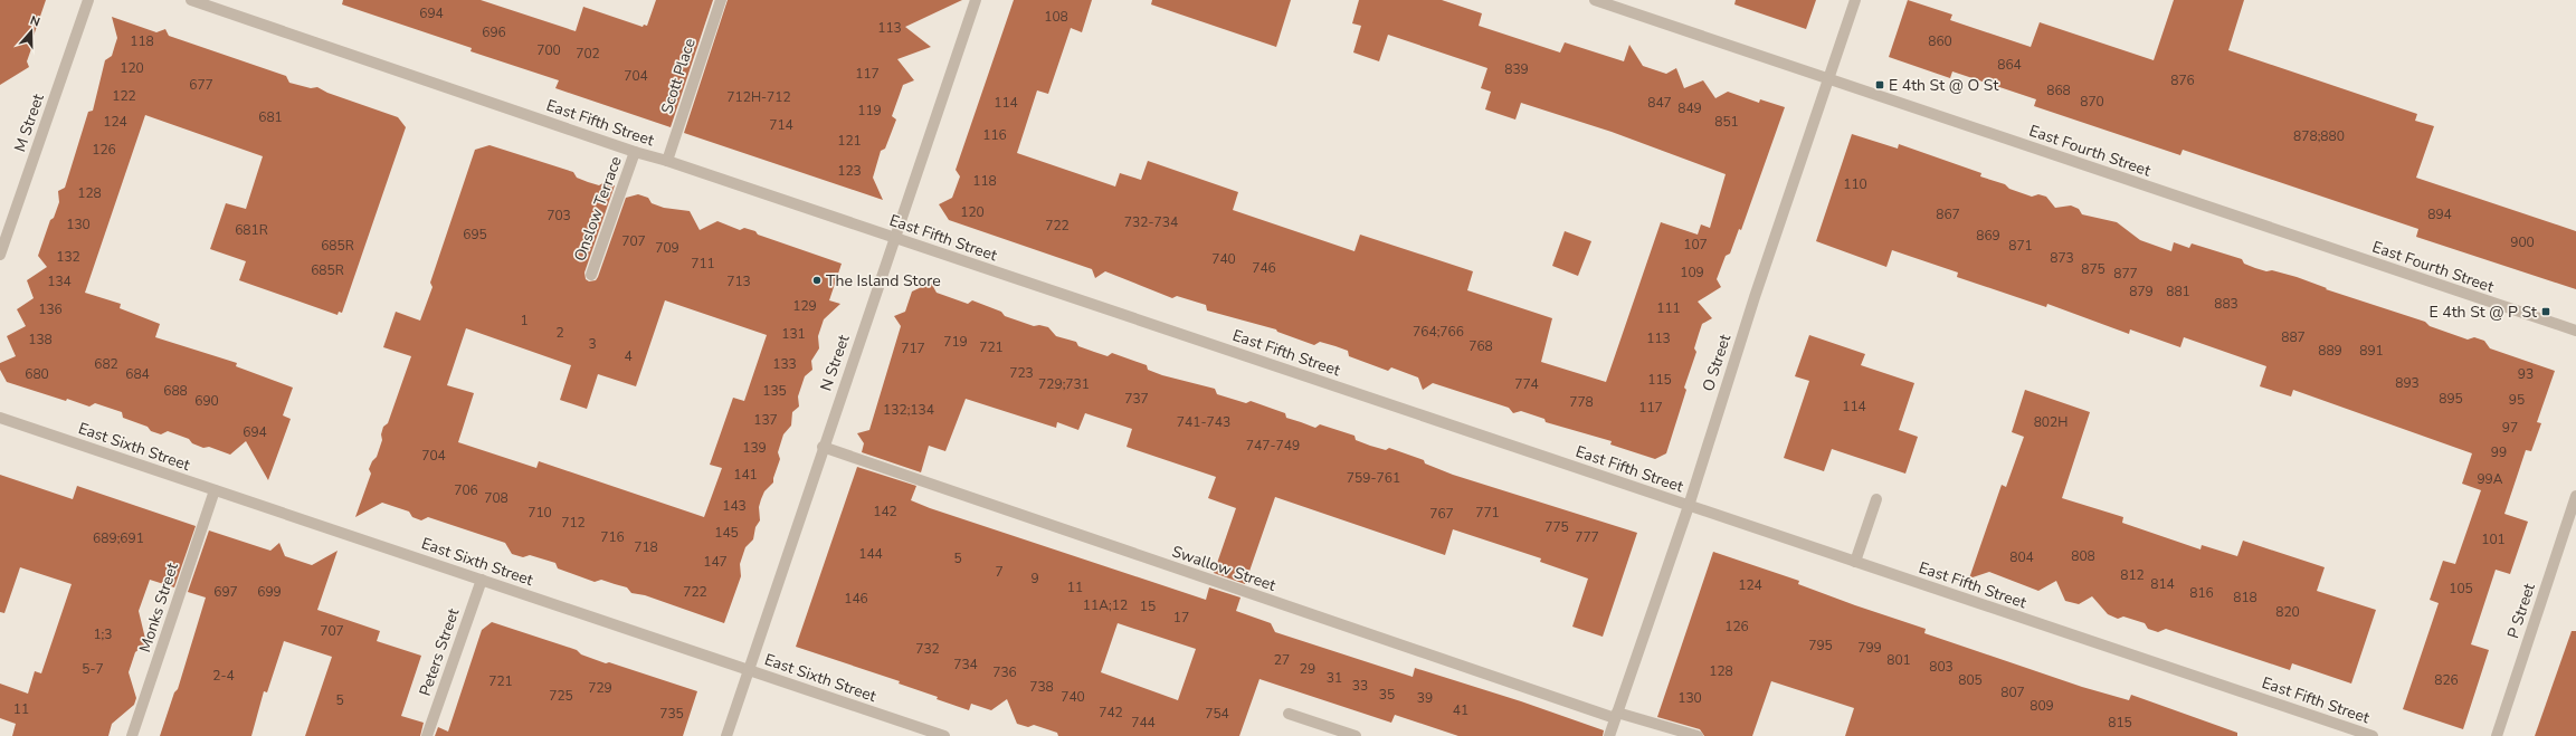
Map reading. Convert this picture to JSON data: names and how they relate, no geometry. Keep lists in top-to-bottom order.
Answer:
{
  "streets": {
    "street": [
      "Scott Place",
      "M Street",
      "East Fifth Street",
      "East Fourth Street",
      "Onslow Terrace",
      "N Street",
      "O Street",
      "East Sixth Street",
      "Swallow Street",
      "Monks Street",
      "P Street",
      "Peters Street"
    ]
  },
  "crossings": [
    ["Scott Place", "East Fifth Street"],
    ["East Fifth Street", "Onslow Terrace"],
    ["East Fifth Street", "N Street"],
    ["East Fifth Street", "O Street"],
    ["East Fourth Street", "O Street"],
    ["N Street", "East Sixth Street"],
    ["N Street", "Swallow Street"],
    ["O Street", "Swallow Street"],
    ["East Sixth Street", "Monks Street"],
    ["East Sixth Street", "Peters Street"]
  ],
  "places": {
    "transit": ["E 4th St @ O St", "E 4th St @ P St"],
    "other": ["The Island Store"]
  },
  "house_numbers": [
    "694",
    "108",
    "113",
    "696",
    "118",
    "860",
    "700",
    "702",
    "864",
    "120",
    "839",
    "117",
    "704",
    "876",
    "677",
    "868",
    "122",
    "712H-712",
    "870",
    "114",
    "847",
    "849",
    "119",
    "681",
    "124",
    "851",
    "714",
    "116",
    "878;880",
    "121",
    "126",
    "123",
    "118",
    "110",
    "128",
    "120",
    "867",
    "894",
    "703",
    "732-734",
    "130",
    "722",
    "681R",
    "695",
    "869",
    "707",
    "900",
    "107",
    "685R",
    "871",
    "709",
    "132",
    "873",
    "740",
    "711",
    "746",
    "875",
    "685R",
    "109",
    "877",
    "134",
    "713",
    "879",
    "881",
    "883",
    "129",
    "111",
    "136",
    "1",
    "764;766",
    "2",
    "131",
    "887",
    "113",
    "138",
    "719",
    "3",
    "768",
    "721",
    "717",
    "889",
    "891",
    "4",
    "682",
    "133",
    "723",
    "680",
    "684",
    "93",
    "115",
    "893",
    "729;731",
    "774",
    "688",
    "135",
    "737",
    "895",
    "95",
    "690",
    "778",
    "114",
    "117",
    "132;134",
    "137",
    "741-743",
    "802H",
    "97",
    "694",
    "747-749",
    "139",
    "99",
    "704",
    "141",
    "759-761",
    "99A",
    "706",
    "708",
    "143",
    "142",
    "710",
    "771",
    "767",
    "712",
    "775",
    "145",
    "716",
    "777",
    "689;691",
    "101",
    "718",
    "144",
    "808",
    "804",
    "5",
    "147",
    "7",
    "812",
    "9",
    "814",
    "124",
    "11",
    "105",
    "697",
    "699",
    "722",
    "816",
    "818",
    "146",
    "11A;12",
    "15",
    "820",
    "17",
    "126",
    "707",
    "1;3",
    "795",
    "799",
    "732",
    "27",
    "801",
    "734",
    "803",
    "5-7",
    "29",
    "128",
    "736",
    "2-4",
    "31",
    "805",
    "826",
    "721",
    "33",
    "738",
    "729",
    "807",
    "35",
    "725",
    "740",
    "39",
    "130",
    "5",
    "809",
    "11",
    "41",
    "742",
    "735",
    "754",
    "744",
    "815"
  ],
  "north": "top"
}
